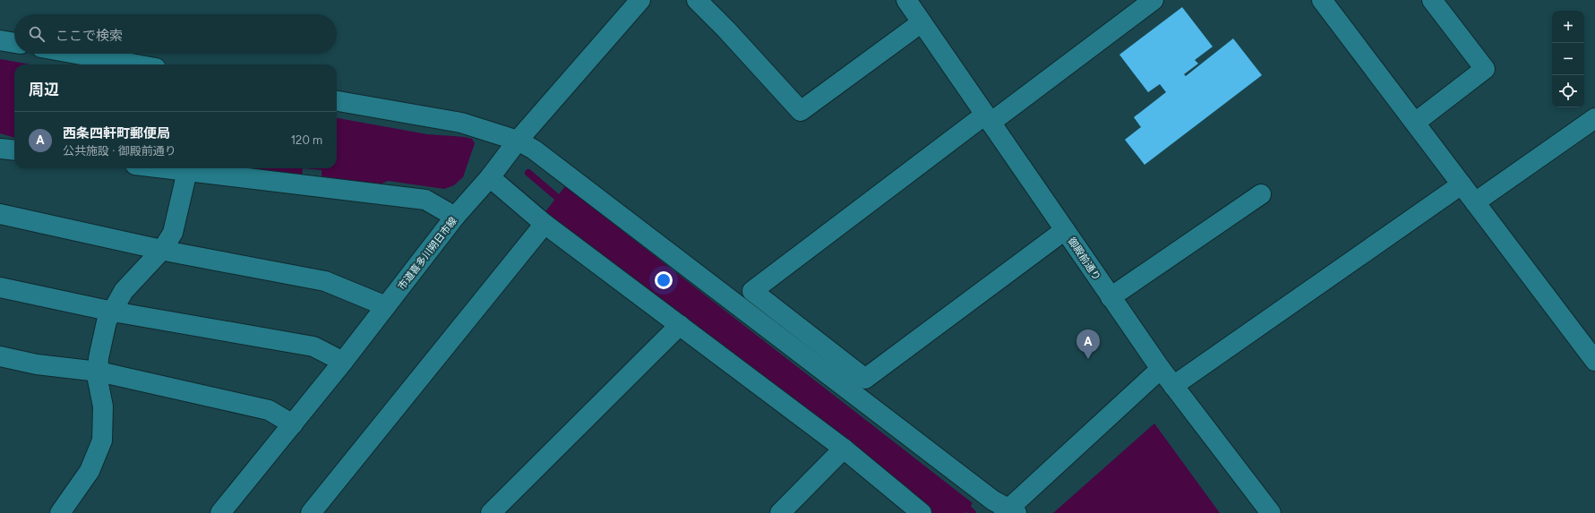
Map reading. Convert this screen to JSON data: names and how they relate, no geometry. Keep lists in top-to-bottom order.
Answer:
{
  "streets": {
    "street": ["市道喜多川朔日市線", "御殿前通り"]
  },
  "page": {
    "map_buttons": ["+", "−"],
    "search": "ここで検索",
    "heading": "周辺",
    "list": [
      {
        "mark": "A",
        "name": "西条四軒町郵便局",
        "note": "公共施設 · 御殿前通り",
        "value": "120 m"
      }
    ],
    "pins": "A"
  }
}
